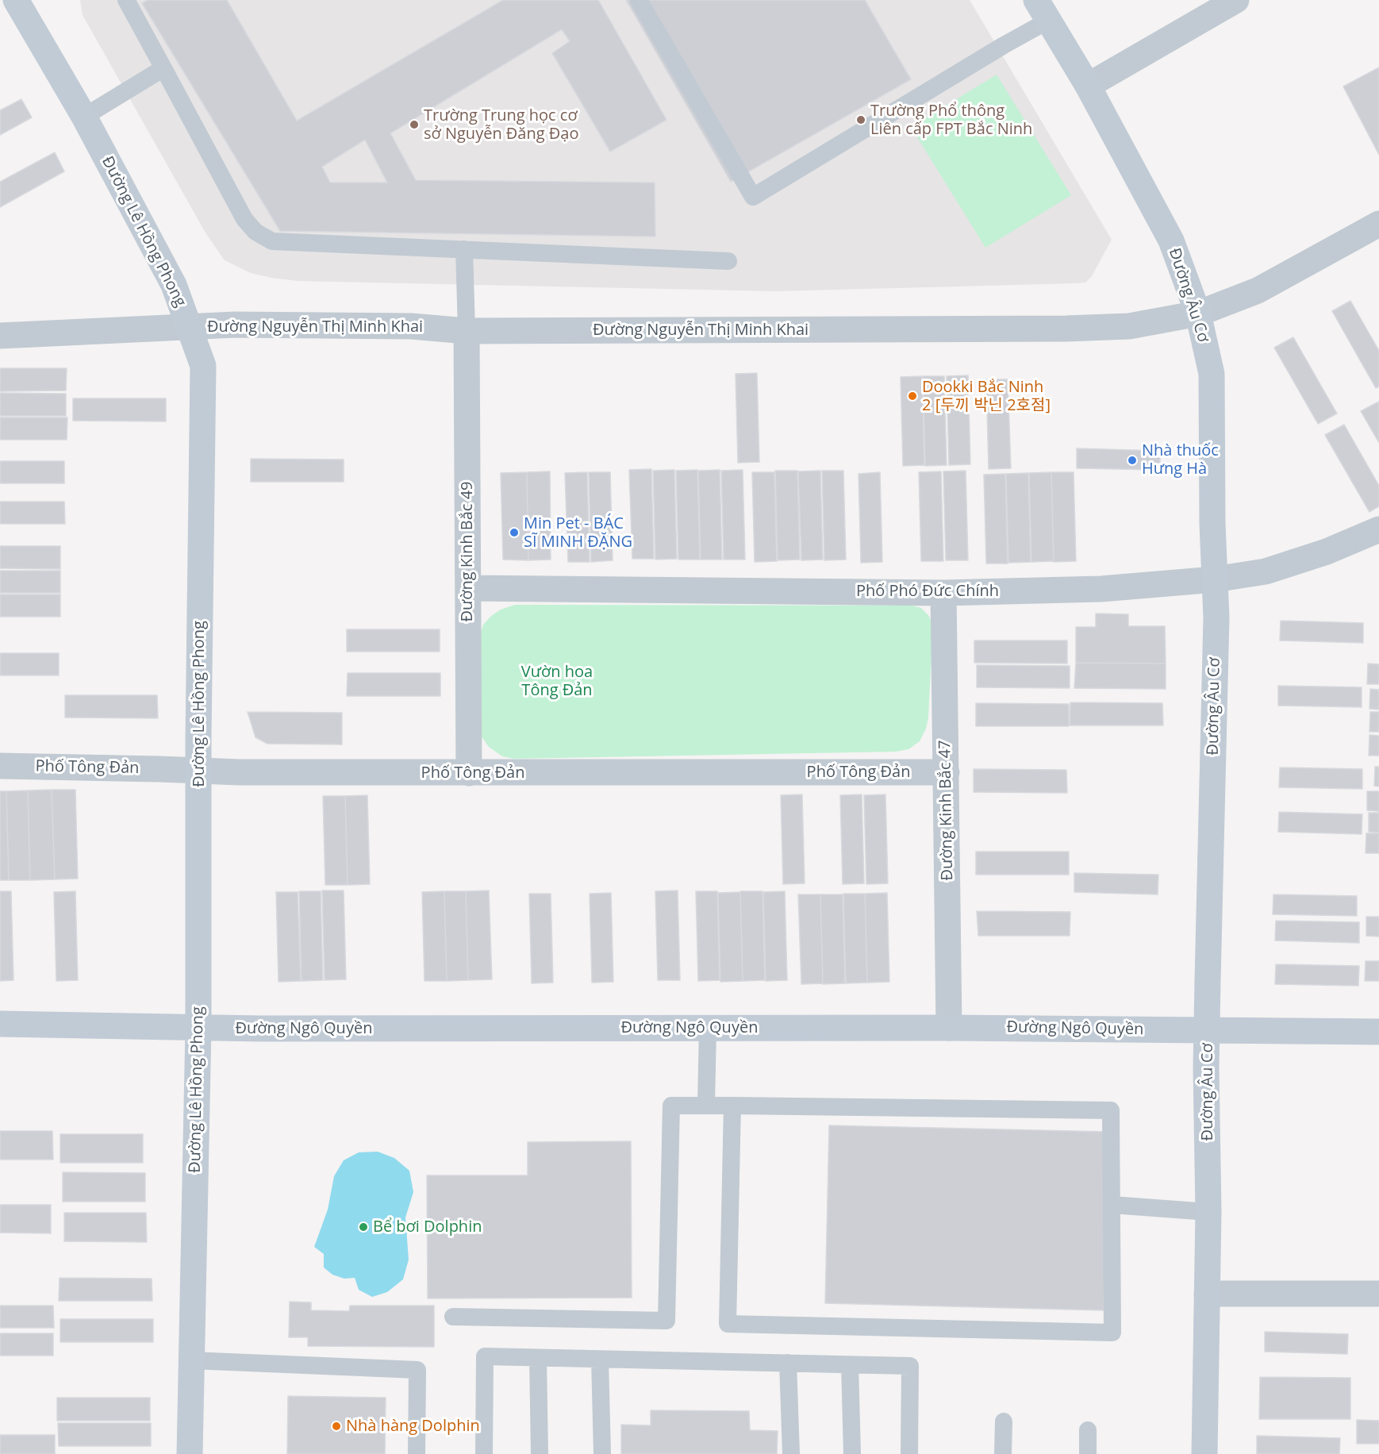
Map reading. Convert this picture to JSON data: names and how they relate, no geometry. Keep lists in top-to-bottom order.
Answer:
{
  "streets": {
    "street": [
      "Đường Lê Hồng Phong",
      "Đường Âu Cơ",
      "Đường Nguyễn Thị Minh Khai",
      "Đường Kinh Bắc 49",
      "Phố Phó Đức Chính",
      "Phố Tông Đản",
      "Đường Kinh Bắc 47",
      "Đường Ngô Quyền"
    ]
  },
  "crossings": [
    ["Đường Lê Hồng Phong", "Đường Nguyễn Thị Minh Khai"],
    ["Đường Lê Hồng Phong", "Phố Tông Đản"],
    ["Đường Lê Hồng Phong", "Đường Ngô Quyền"],
    ["Đường Âu Cơ", "Đường Nguyễn Thị Minh Khai"],
    ["Đường Âu Cơ", "Phố Phó Đức Chính"],
    ["Đường Âu Cơ", "Đường Ngô Quyền"],
    ["Đường Nguyễn Thị Minh Khai", "Đường Kinh Bắc 49"],
    ["Đường Kinh Bắc 49", "Phố Phó Đức Chính"],
    ["Đường Kinh Bắc 49", "Phố Tông Đản"],
    ["Phố Phó Đức Chính", "Đường Kinh Bắc 47"],
    ["Phố Tông Đản", "Đường Kinh Bắc 47"],
    ["Đường Kinh Bắc 47", "Đường Ngô Quyền"]
  ],
  "parks": ["Vườn hoa Tông Đản"],
  "places": [
    "Trường Phổ thông Liên cấp FPT Bắc Ninh",
    "Trường Trung học cơ sở Nguyễn Đăng Đạo",
    "Dookki Bắc Ninh 2 [두끼 박닌 2호점]",
    "Nhà thuốc Hưng Hà",
    "Min Pet - BÁC SĨ MINH ĐẶNG",
    "Bể bơi Dolphin",
    "Nhà hàng Dolphin"
  ]
}
